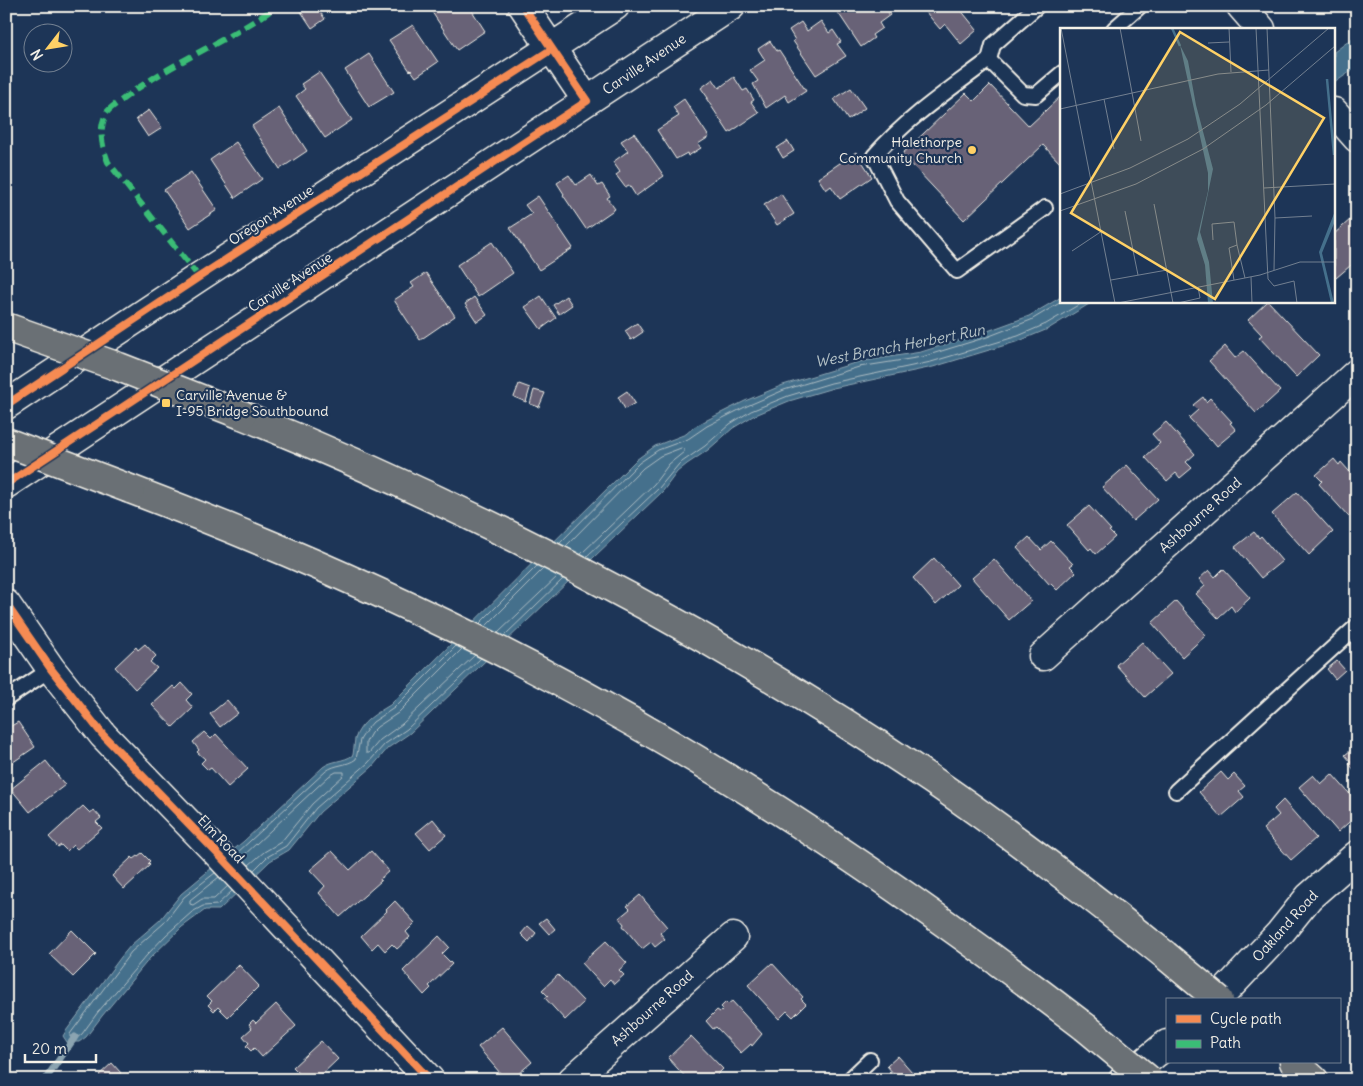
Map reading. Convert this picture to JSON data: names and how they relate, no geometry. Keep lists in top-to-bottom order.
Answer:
{
  "streets": {
    "street": [
      "Carville Avenue",
      "Oregon Avenue",
      "Ashbourne Road",
      "Elm Road",
      "Oakland Road"
    ]
  },
  "water": ["West Branch Herbert Run"],
  "places": {
    "other": ["Halethorpe Community Church"],
    "transit": ["Carville Avenue & I-95 Bridge Southbound"]
  },
  "legend": ["Cycle path", "Path"],
  "scale_bar": "20 m",
  "north": "bottom left"
}
